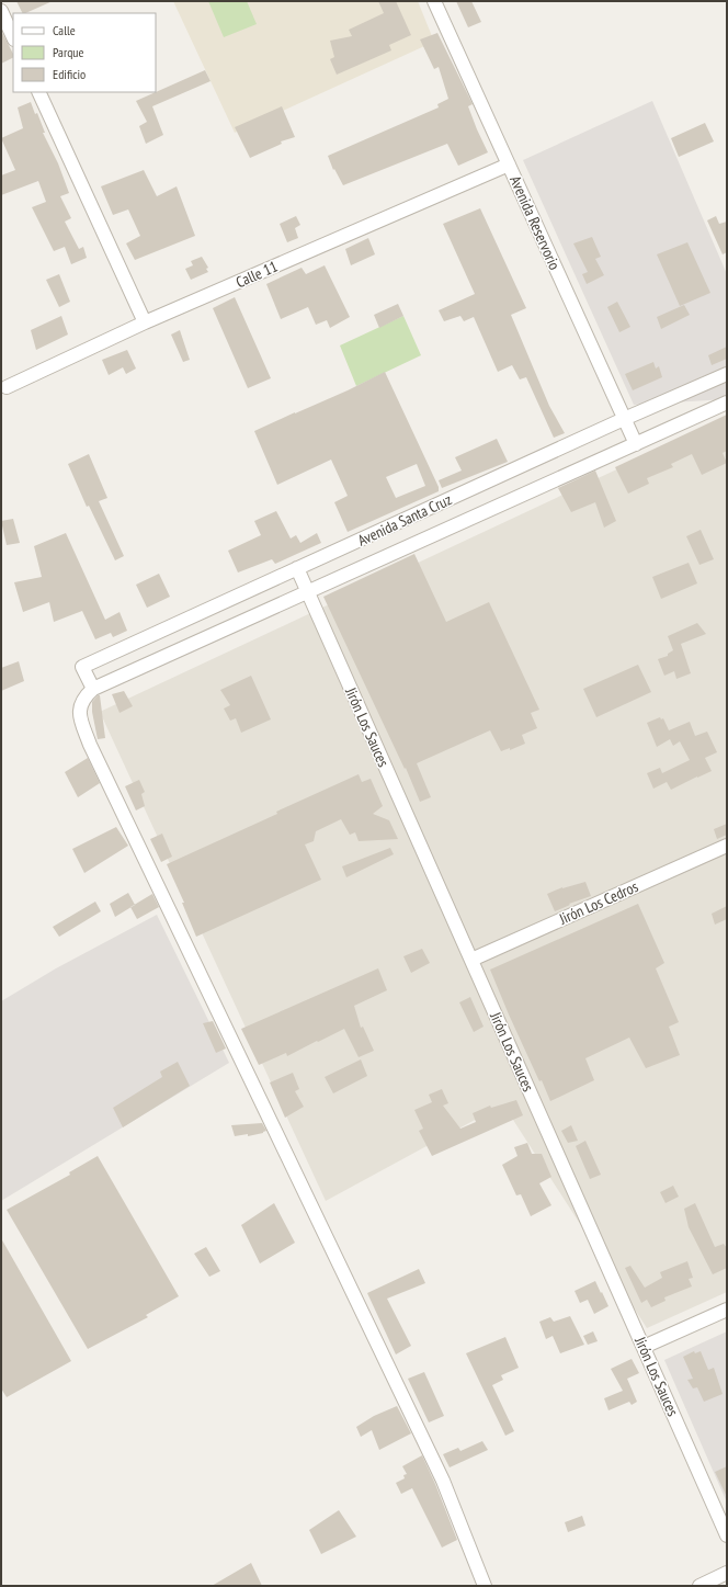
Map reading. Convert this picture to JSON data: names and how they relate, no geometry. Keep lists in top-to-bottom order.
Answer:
{
  "streets": {
    "street": [
      "Avenida Reservorio",
      "Calle 11",
      "Avenida Santa Cruz",
      "Jirón Los Sauces",
      "Jirón Los Cedros"
    ]
  },
  "crossings": [
    ["Avenida Reservorio", "Calle 11"],
    ["Avenida Reservorio", "Avenida Santa Cruz"],
    ["Avenida Santa Cruz", "Jirón Los Sauces"],
    ["Jirón Los Sauces", "Jirón Los Cedros"]
  ],
  "legend": ["Calle", "Parque", "Edificio"]
}
